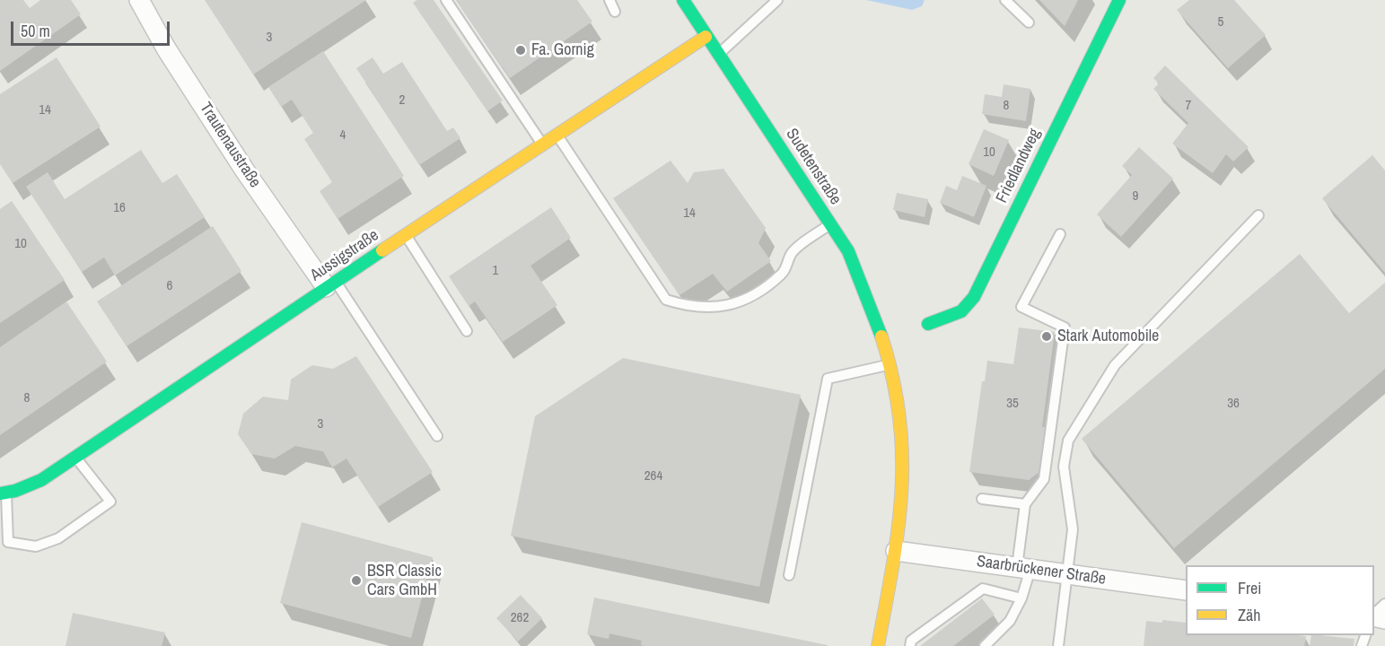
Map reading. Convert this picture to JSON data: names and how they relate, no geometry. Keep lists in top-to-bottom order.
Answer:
{
  "streets": {
    "street": [
      "Trautenaustraße",
      "Friedlandweg",
      "Sudetenstraße",
      "Aussigstraße",
      "Saarbrückener Straße"
    ]
  },
  "crossings": [
    ["Trautenaustraße", "Aussigstraße"],
    ["Sudetenstraße", "Aussigstraße"]
  ],
  "places": ["Fa. Gornig", "Stark Automobile", "BSR Classic Cars GmbH"],
  "house_numbers": [
    "5",
    "3",
    "2",
    "8",
    "7",
    "14",
    "4",
    "10",
    "9",
    "16",
    "14",
    "10",
    "1",
    "6",
    "8",
    "35",
    "36",
    "3",
    "264",
    "262"
  ],
  "legend": ["Frei", "Zäh"],
  "scale_bar": "50 m"
}
